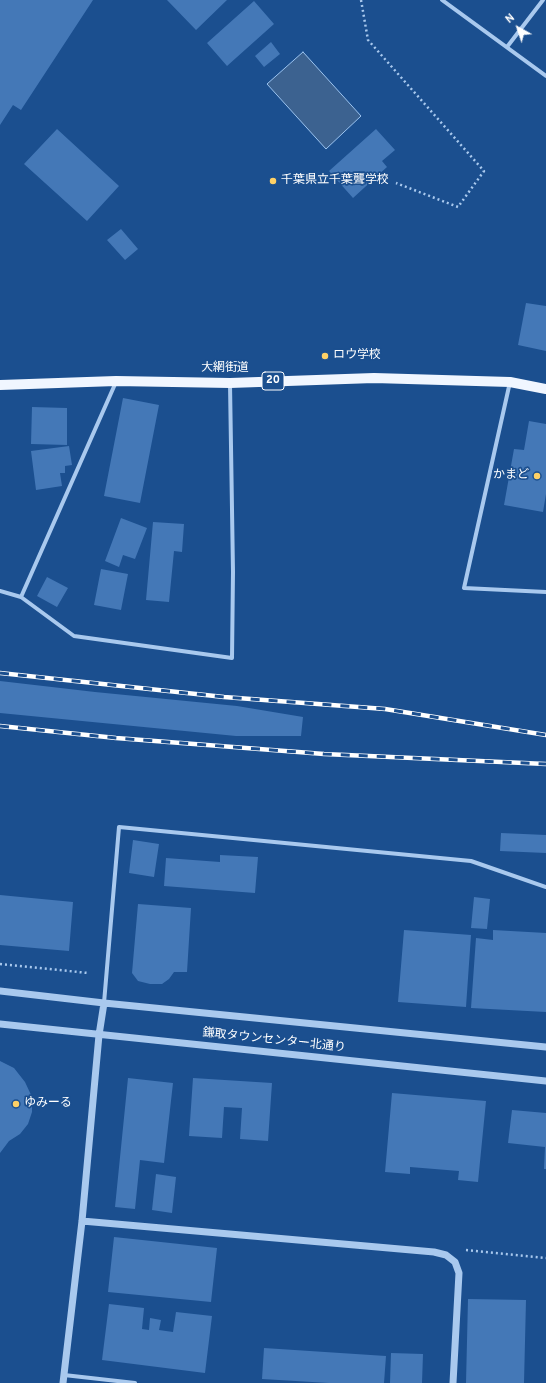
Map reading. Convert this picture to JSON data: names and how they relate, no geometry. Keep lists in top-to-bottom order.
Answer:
{
  "streets": {
    "main road": ["大網街道", "20"],
    "street": ["鎌取タウンセンター北通り"]
  },
  "places": [
    "千葉県立千葉聾学校",
    "ロウ学校",
    "かまど",
    "ゆみーる"
  ],
  "north": "top left"
}
